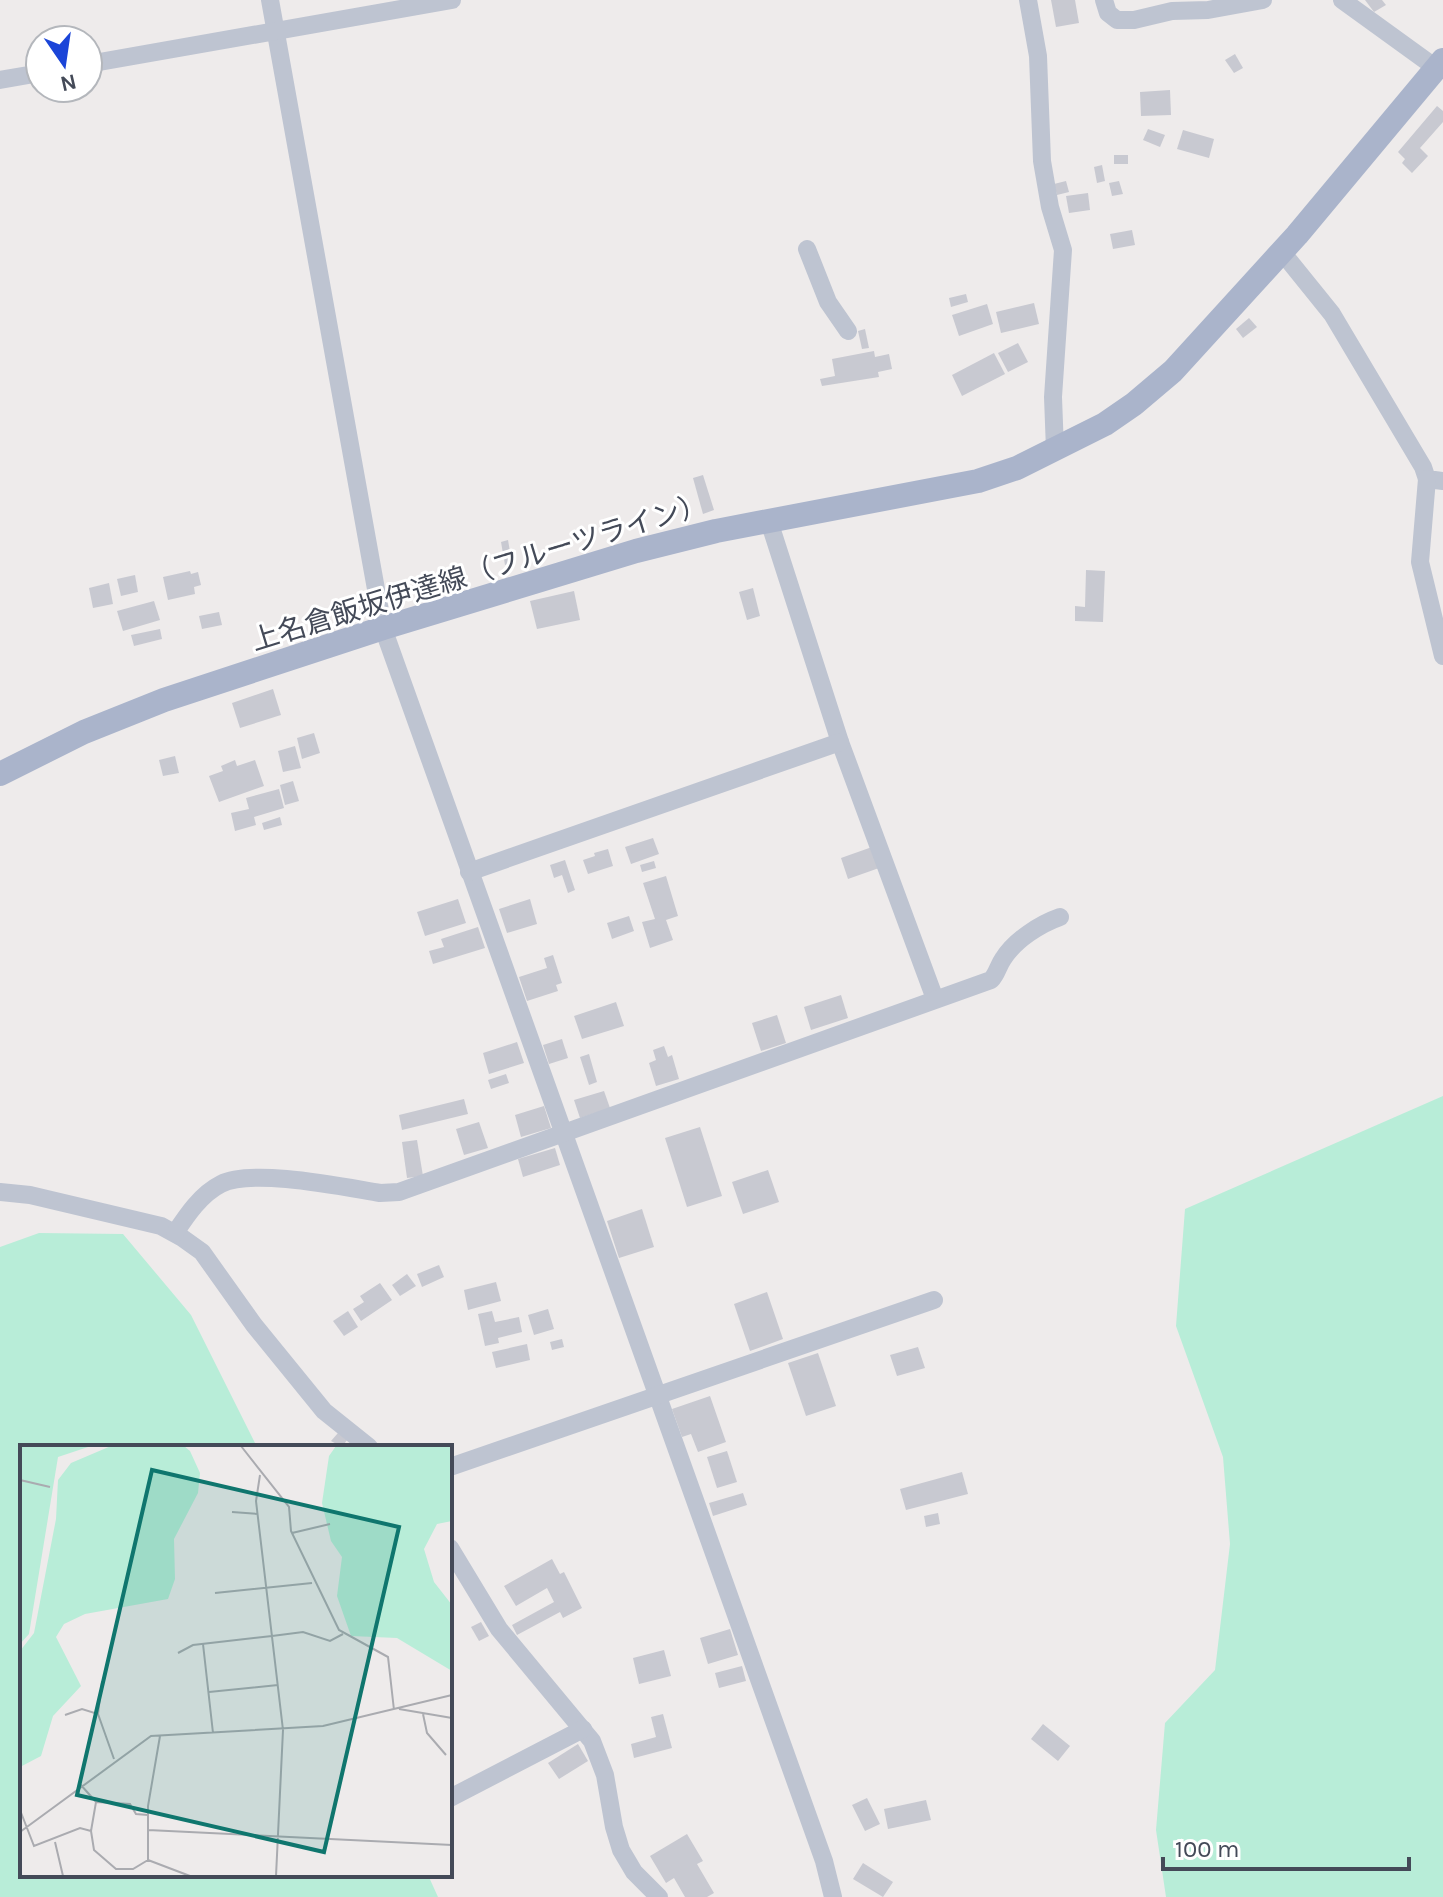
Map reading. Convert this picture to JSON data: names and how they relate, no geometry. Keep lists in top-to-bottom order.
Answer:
{
  "streets": {
    "main road": ["上名倉飯坂伊達線（フルーツライン）"]
  },
  "scale_bar": "100 m",
  "north": "bottom"
}
